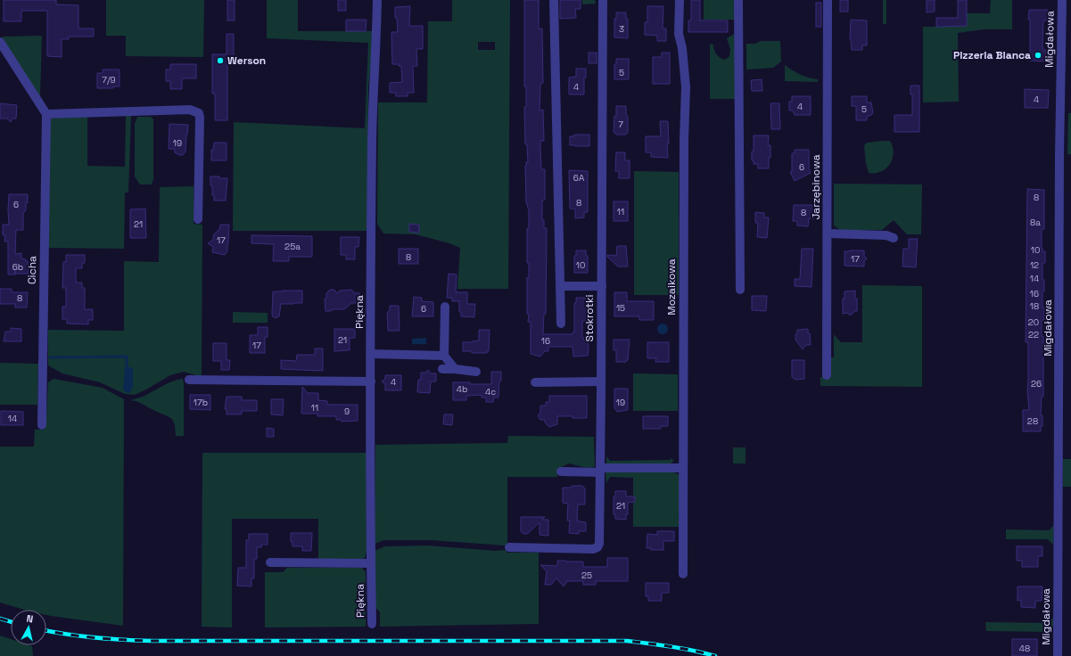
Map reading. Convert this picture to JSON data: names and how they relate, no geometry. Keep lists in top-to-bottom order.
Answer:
{
  "streets": {
    "street": [
      "Migdałowa",
      "Jarzębinowa",
      "Cicha",
      "Mozaikowa",
      "Piękna",
      "Stokrotki"
    ]
  },
  "places": ["Pizzeria Bianca", "Werson"],
  "house_numbers": [
    "3",
    "5",
    "7/9",
    "4",
    "4",
    "4",
    "5",
    "7",
    "19",
    "6",
    "6A",
    "8",
    "8",
    "6",
    "11",
    "8",
    "8a",
    "21",
    "17",
    "25a",
    "10",
    "8",
    "17",
    "10",
    "12",
    "6b",
    "14",
    "16",
    "8",
    "18",
    "15",
    "6",
    "20",
    "22",
    "21",
    "16",
    "17",
    "4",
    "26",
    "4b",
    "4c",
    "17b",
    "19",
    "11",
    "9",
    "14",
    "28",
    "21",
    "25",
    "48"
  ],
  "north": "top"
}
